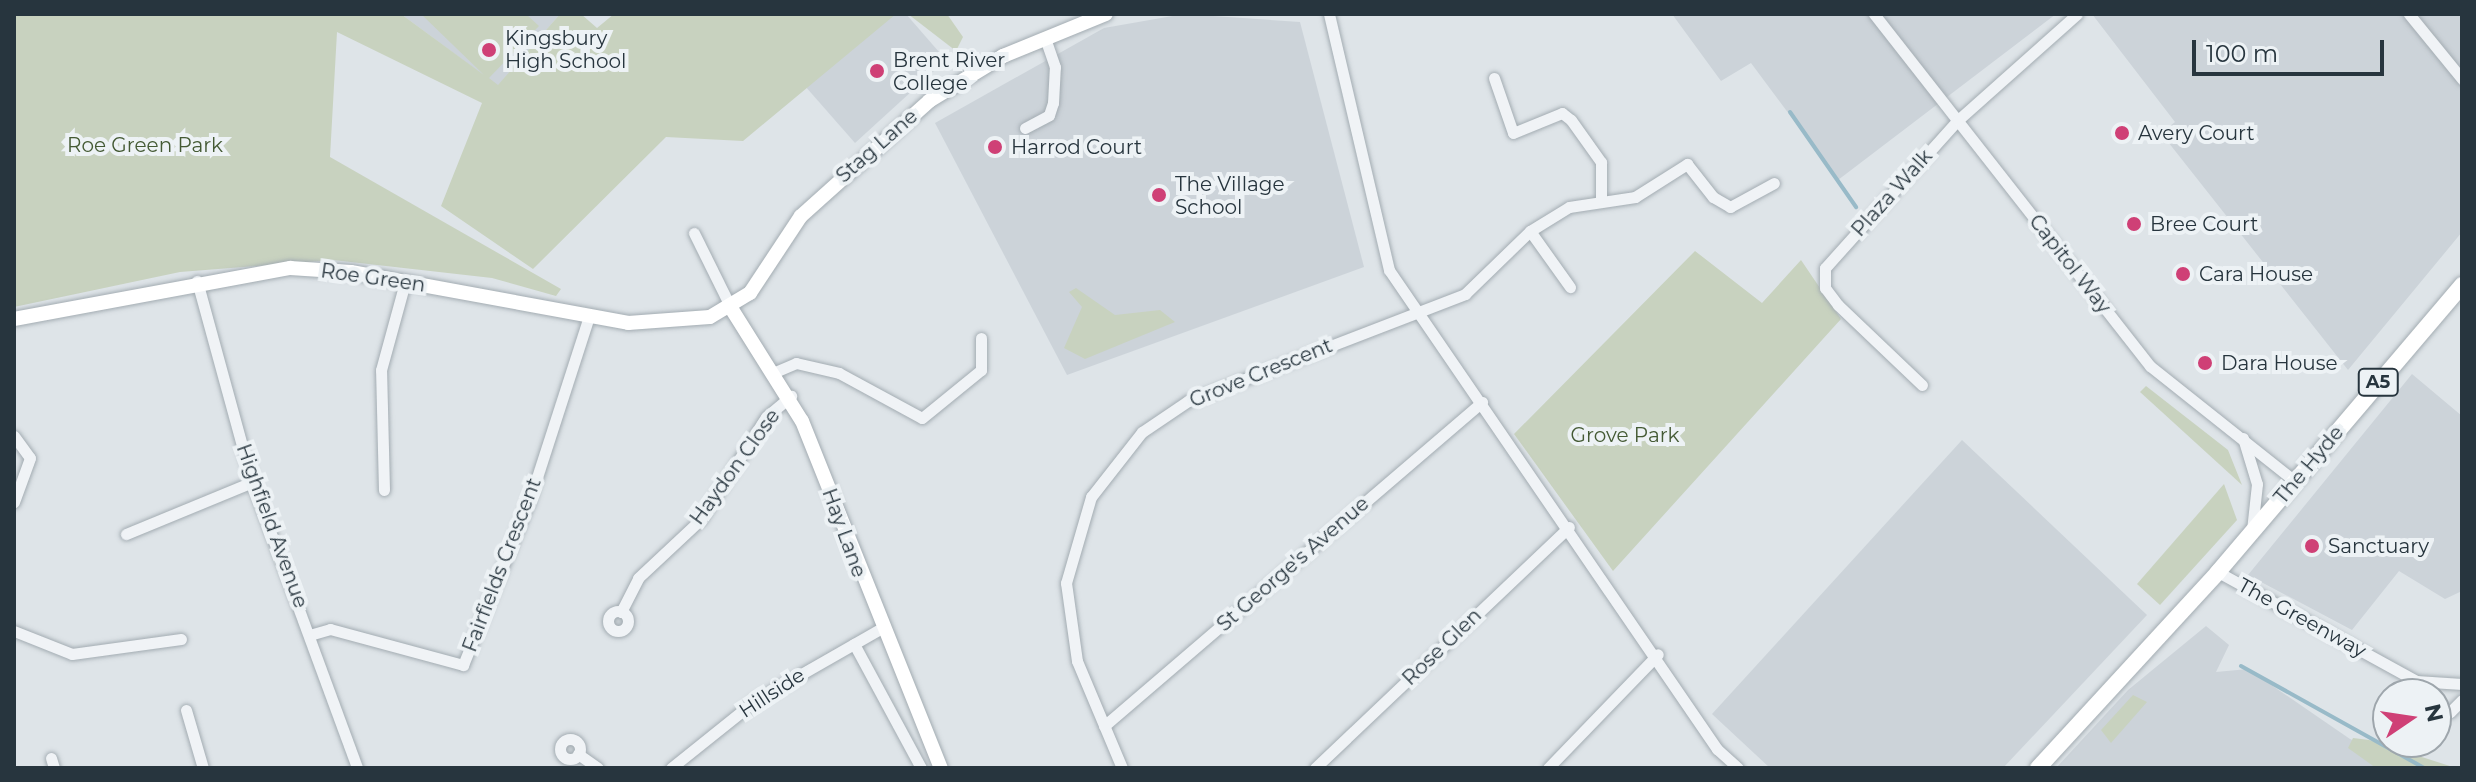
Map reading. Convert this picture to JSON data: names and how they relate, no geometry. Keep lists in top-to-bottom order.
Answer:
{
  "streets": {
    "main road": ["A5", "The Hyde"],
    "street": [
      "Stag Lane",
      "Plaza Walk",
      "Capitol Way",
      "Roe Green",
      "Grove Crescent",
      "Haydon Close",
      "Highfield Avenue",
      "Hay Lane",
      "St George's Avenue",
      "Fairfields Crescent",
      "The Greenway",
      "Rose Glen",
      "Hillside"
    ]
  },
  "crossings": [
    ["Stag Lane", "Roe Green"],
    ["Stag Lane", "Hay Lane"],
    ["Plaza Walk", "Capitol Way"],
    ["Capitol Way", "The Hyde"],
    ["Roe Green", "Highfield Avenue"],
    ["Roe Green", "Hay Lane"],
    ["Roe Green", "Fairfields Crescent"],
    ["Grove Crescent", "St George's Avenue"],
    ["A5", "The Hyde"],
    ["A5", "The Greenway"],
    ["The Hyde", "The Greenway"],
    ["Haydon Close", "Hay Lane"],
    ["Highfield Avenue", "Fairfields Crescent"],
    ["Hay Lane", "Hillside"]
  ],
  "parks": ["Roe Green Park", "Grove Park"],
  "places": [
    "Kingsbury High School",
    "Brent River College",
    "Avery Court",
    "Harrod Court",
    "The Village School",
    "Bree Court",
    "Cara House",
    "Dara House",
    "Sanctuary"
  ],
  "scale_bar": "100 m",
  "north": "right"
}
